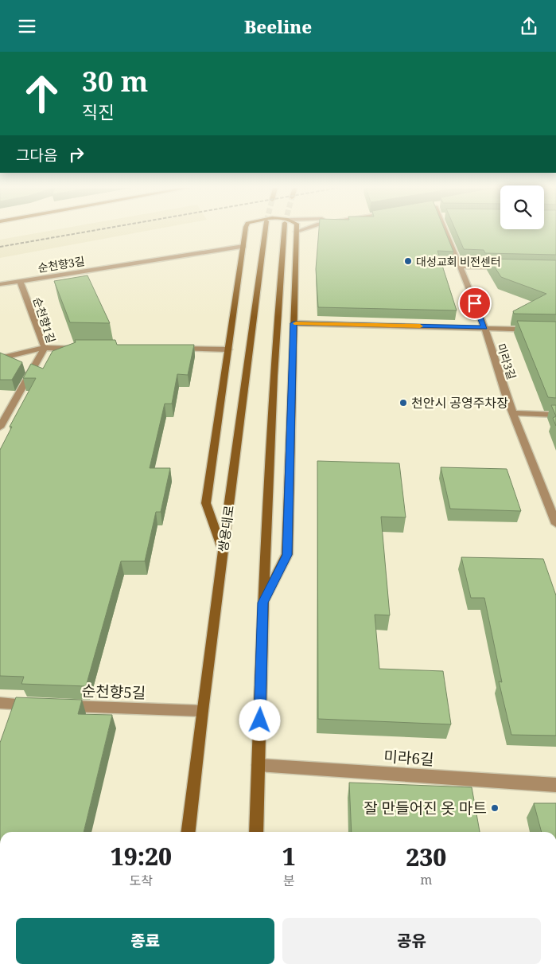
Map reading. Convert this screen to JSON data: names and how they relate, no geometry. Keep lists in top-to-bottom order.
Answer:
{
  "streets": {
    "main road": ["쌍용대로"],
    "street": [
      "순천향3길",
      "순천향1길",
      "미라3길",
      "순천향5길",
      "미라6길"
    ]
  },
  "crossings": [
    ["순천향3길", "순천향1길"],
    ["쌍용대로", "순천향5길"]
  ],
  "places": ["대성교회 비전센터", "천안시 공영주차장", "잘 만들어진 옷 마트"],
  "page": {
    "header": "Beeline",
    "turn": ["30 m", "직진"],
    "then": "그다음",
    "eta": [
      "19:20",
      "도착",
      "1",
      "분",
      "230",
      "m"
    ],
    "buttons": ["종료", "공유"]
  }
}
